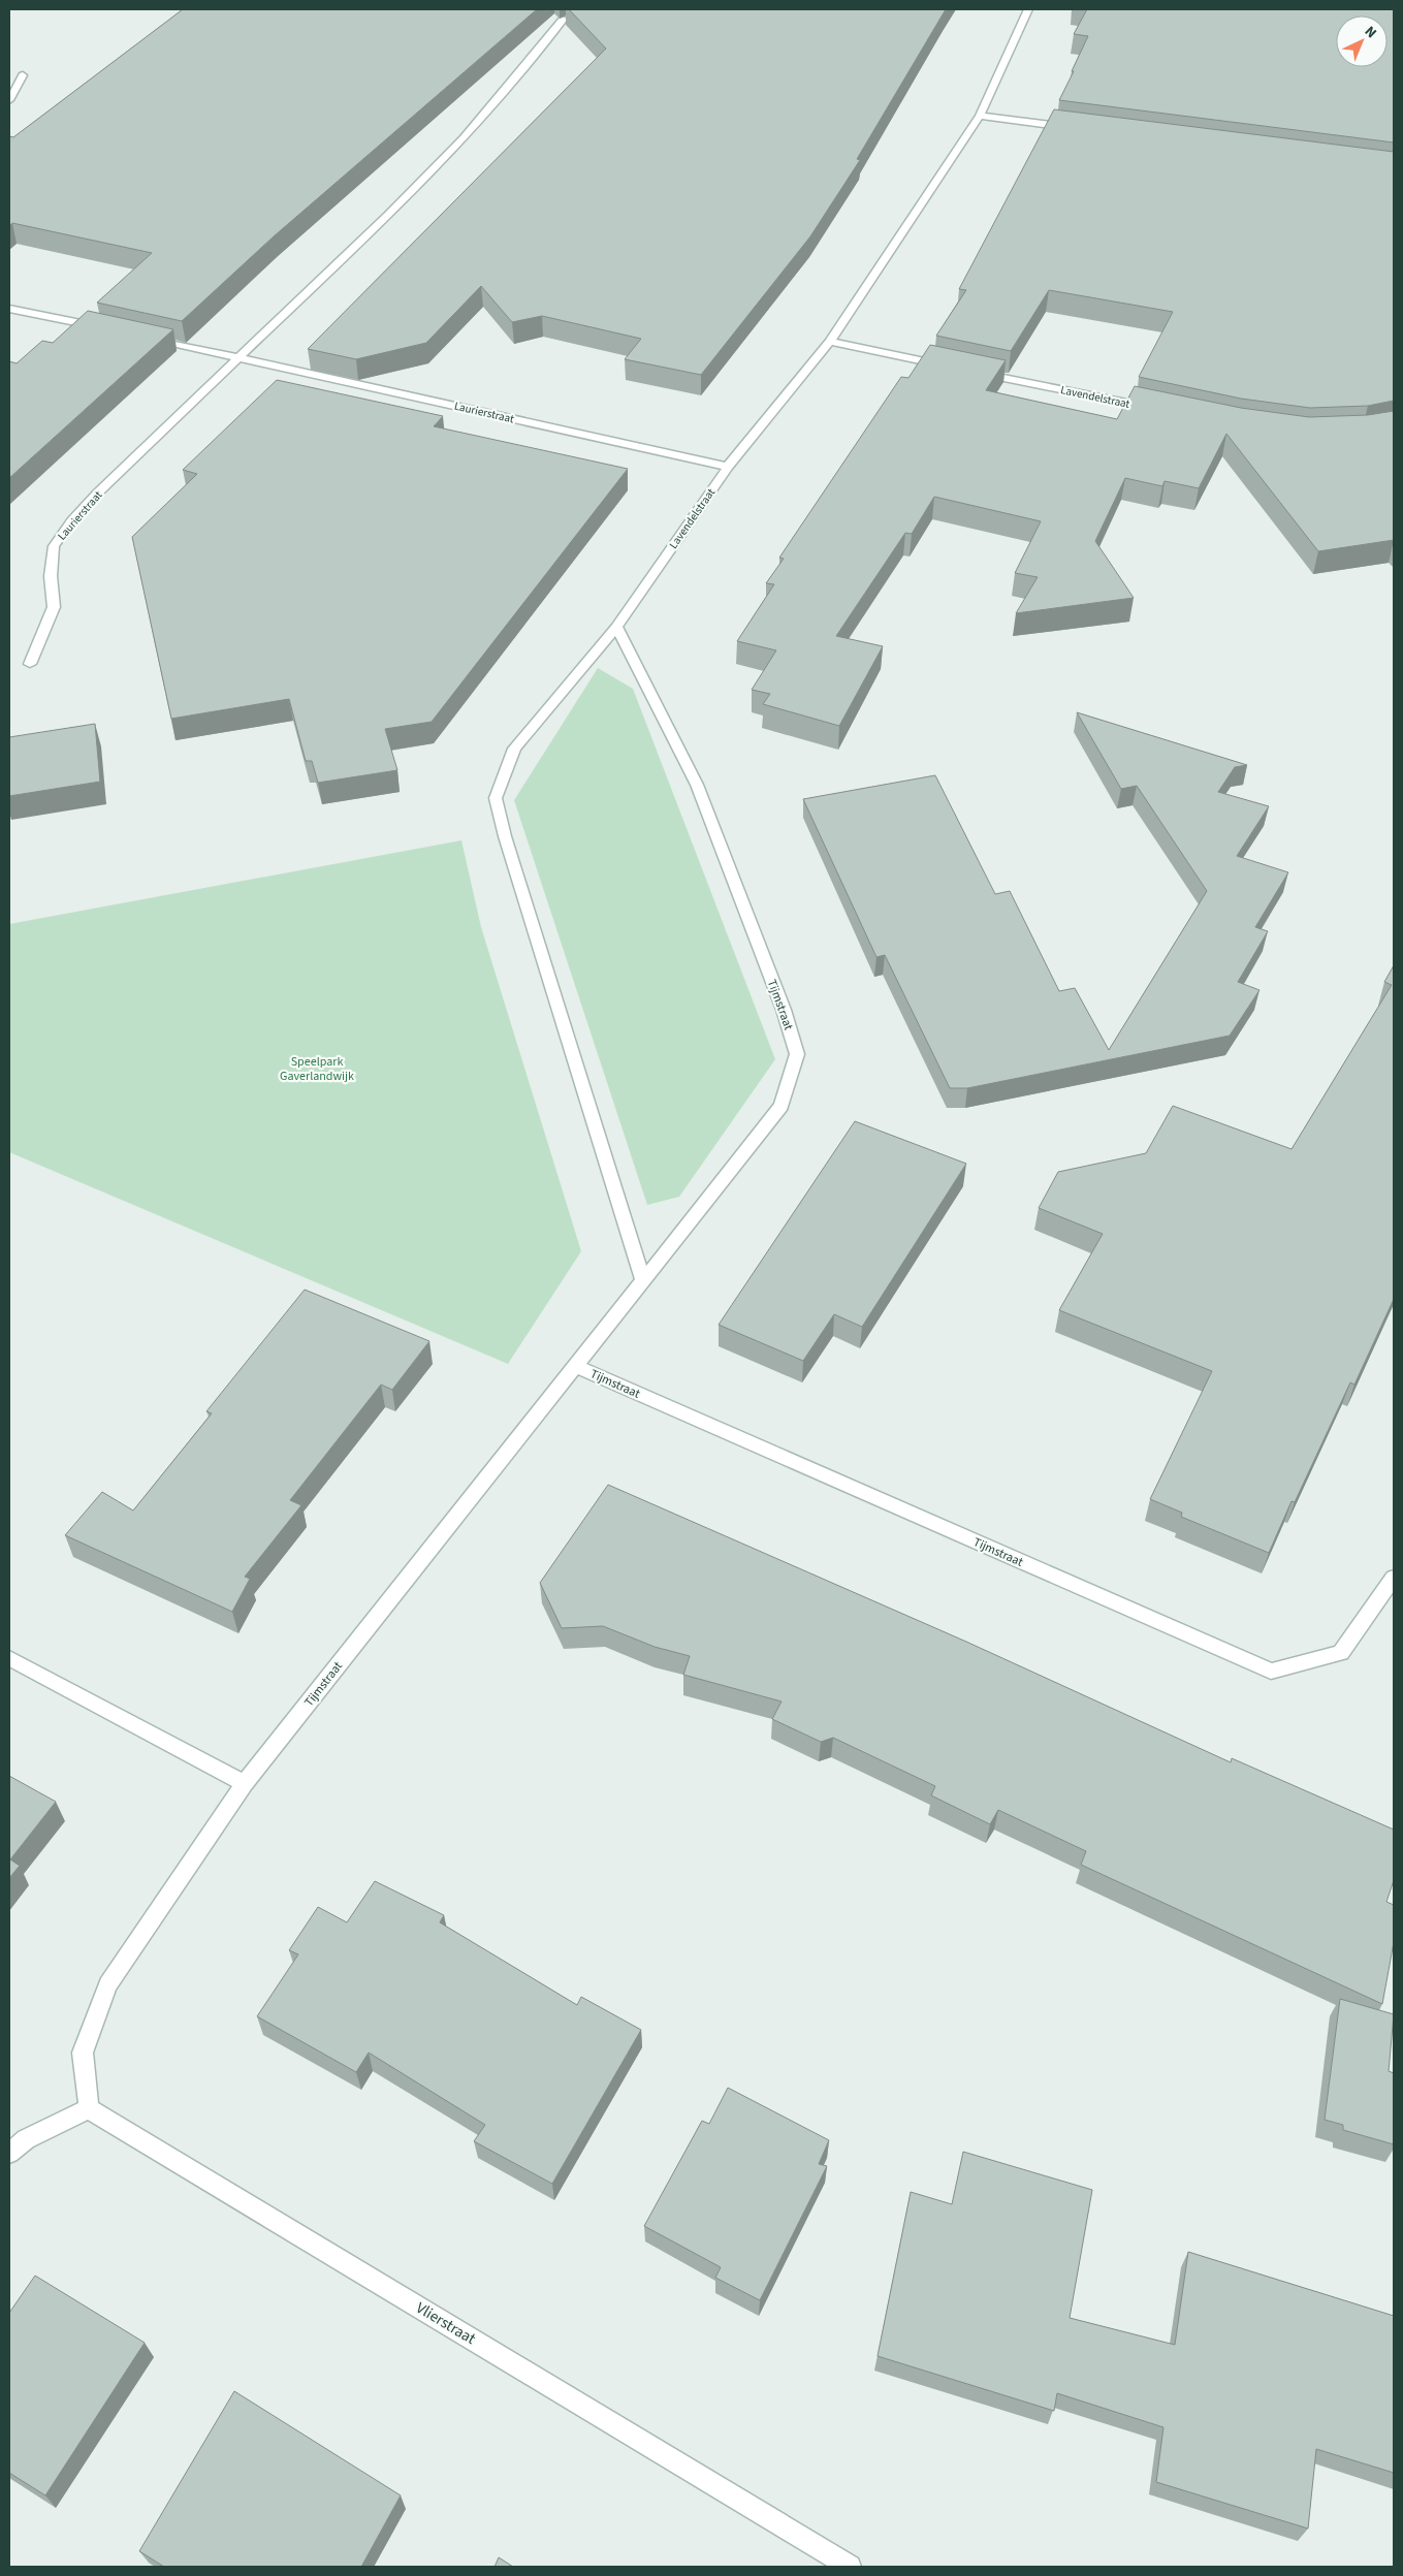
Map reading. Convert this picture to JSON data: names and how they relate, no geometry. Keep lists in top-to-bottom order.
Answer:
{
  "streets": {
    "street": [
      "Lavendelstraat",
      "Laurierstraat",
      "Tijmstraat",
      "Vlierstraat"
    ]
  },
  "crossings": [
    ["Lavendelstraat", "Laurierstraat"],
    ["Lavendelstraat", "Tijmstraat"],
    ["Tijmstraat", "Vlierstraat"]
  ],
  "parks": ["Speelpark Gaverlandwijk"],
  "north": "top right"
}
